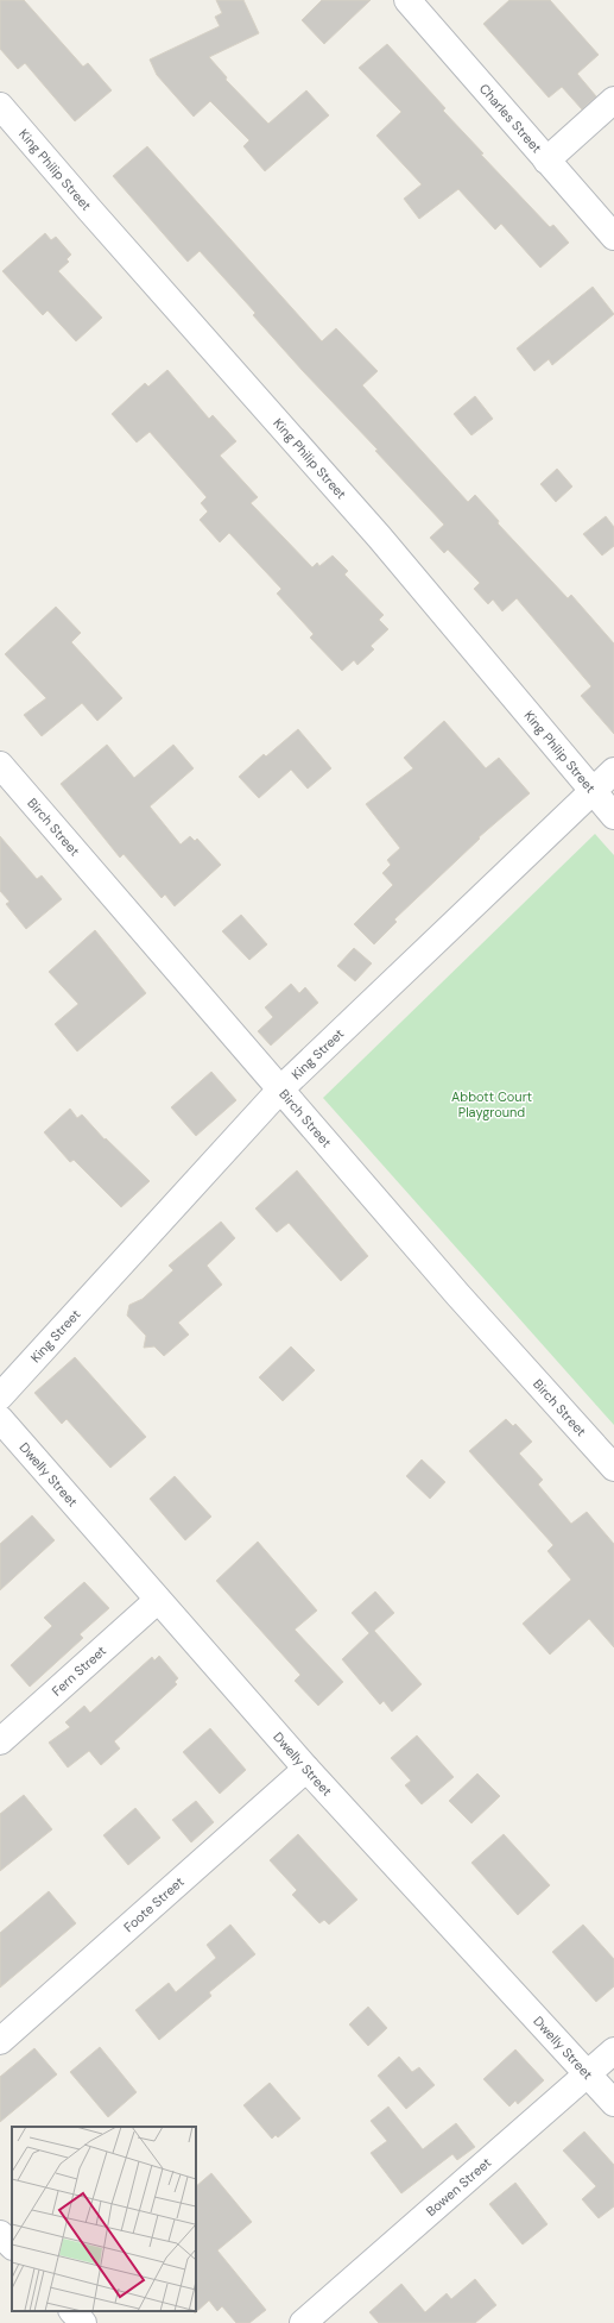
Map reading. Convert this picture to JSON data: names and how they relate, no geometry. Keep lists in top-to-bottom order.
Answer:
{
  "streets": {
    "street": [
      "Charles Street",
      "King Philip Street",
      "Birch Street",
      "King Street",
      "Dwelly Street",
      "Fern Street",
      "Foote Street",
      "Bowen Street"
    ]
  },
  "crossings": [
    ["King Philip Street", "King Street"],
    ["Birch Street", "King Street"],
    ["Dwelly Street", "Fern Street"],
    ["Dwelly Street", "Foote Street"],
    ["Dwelly Street", "Bowen Street"]
  ],
  "parks": ["Abbott Court Playground"]
}
